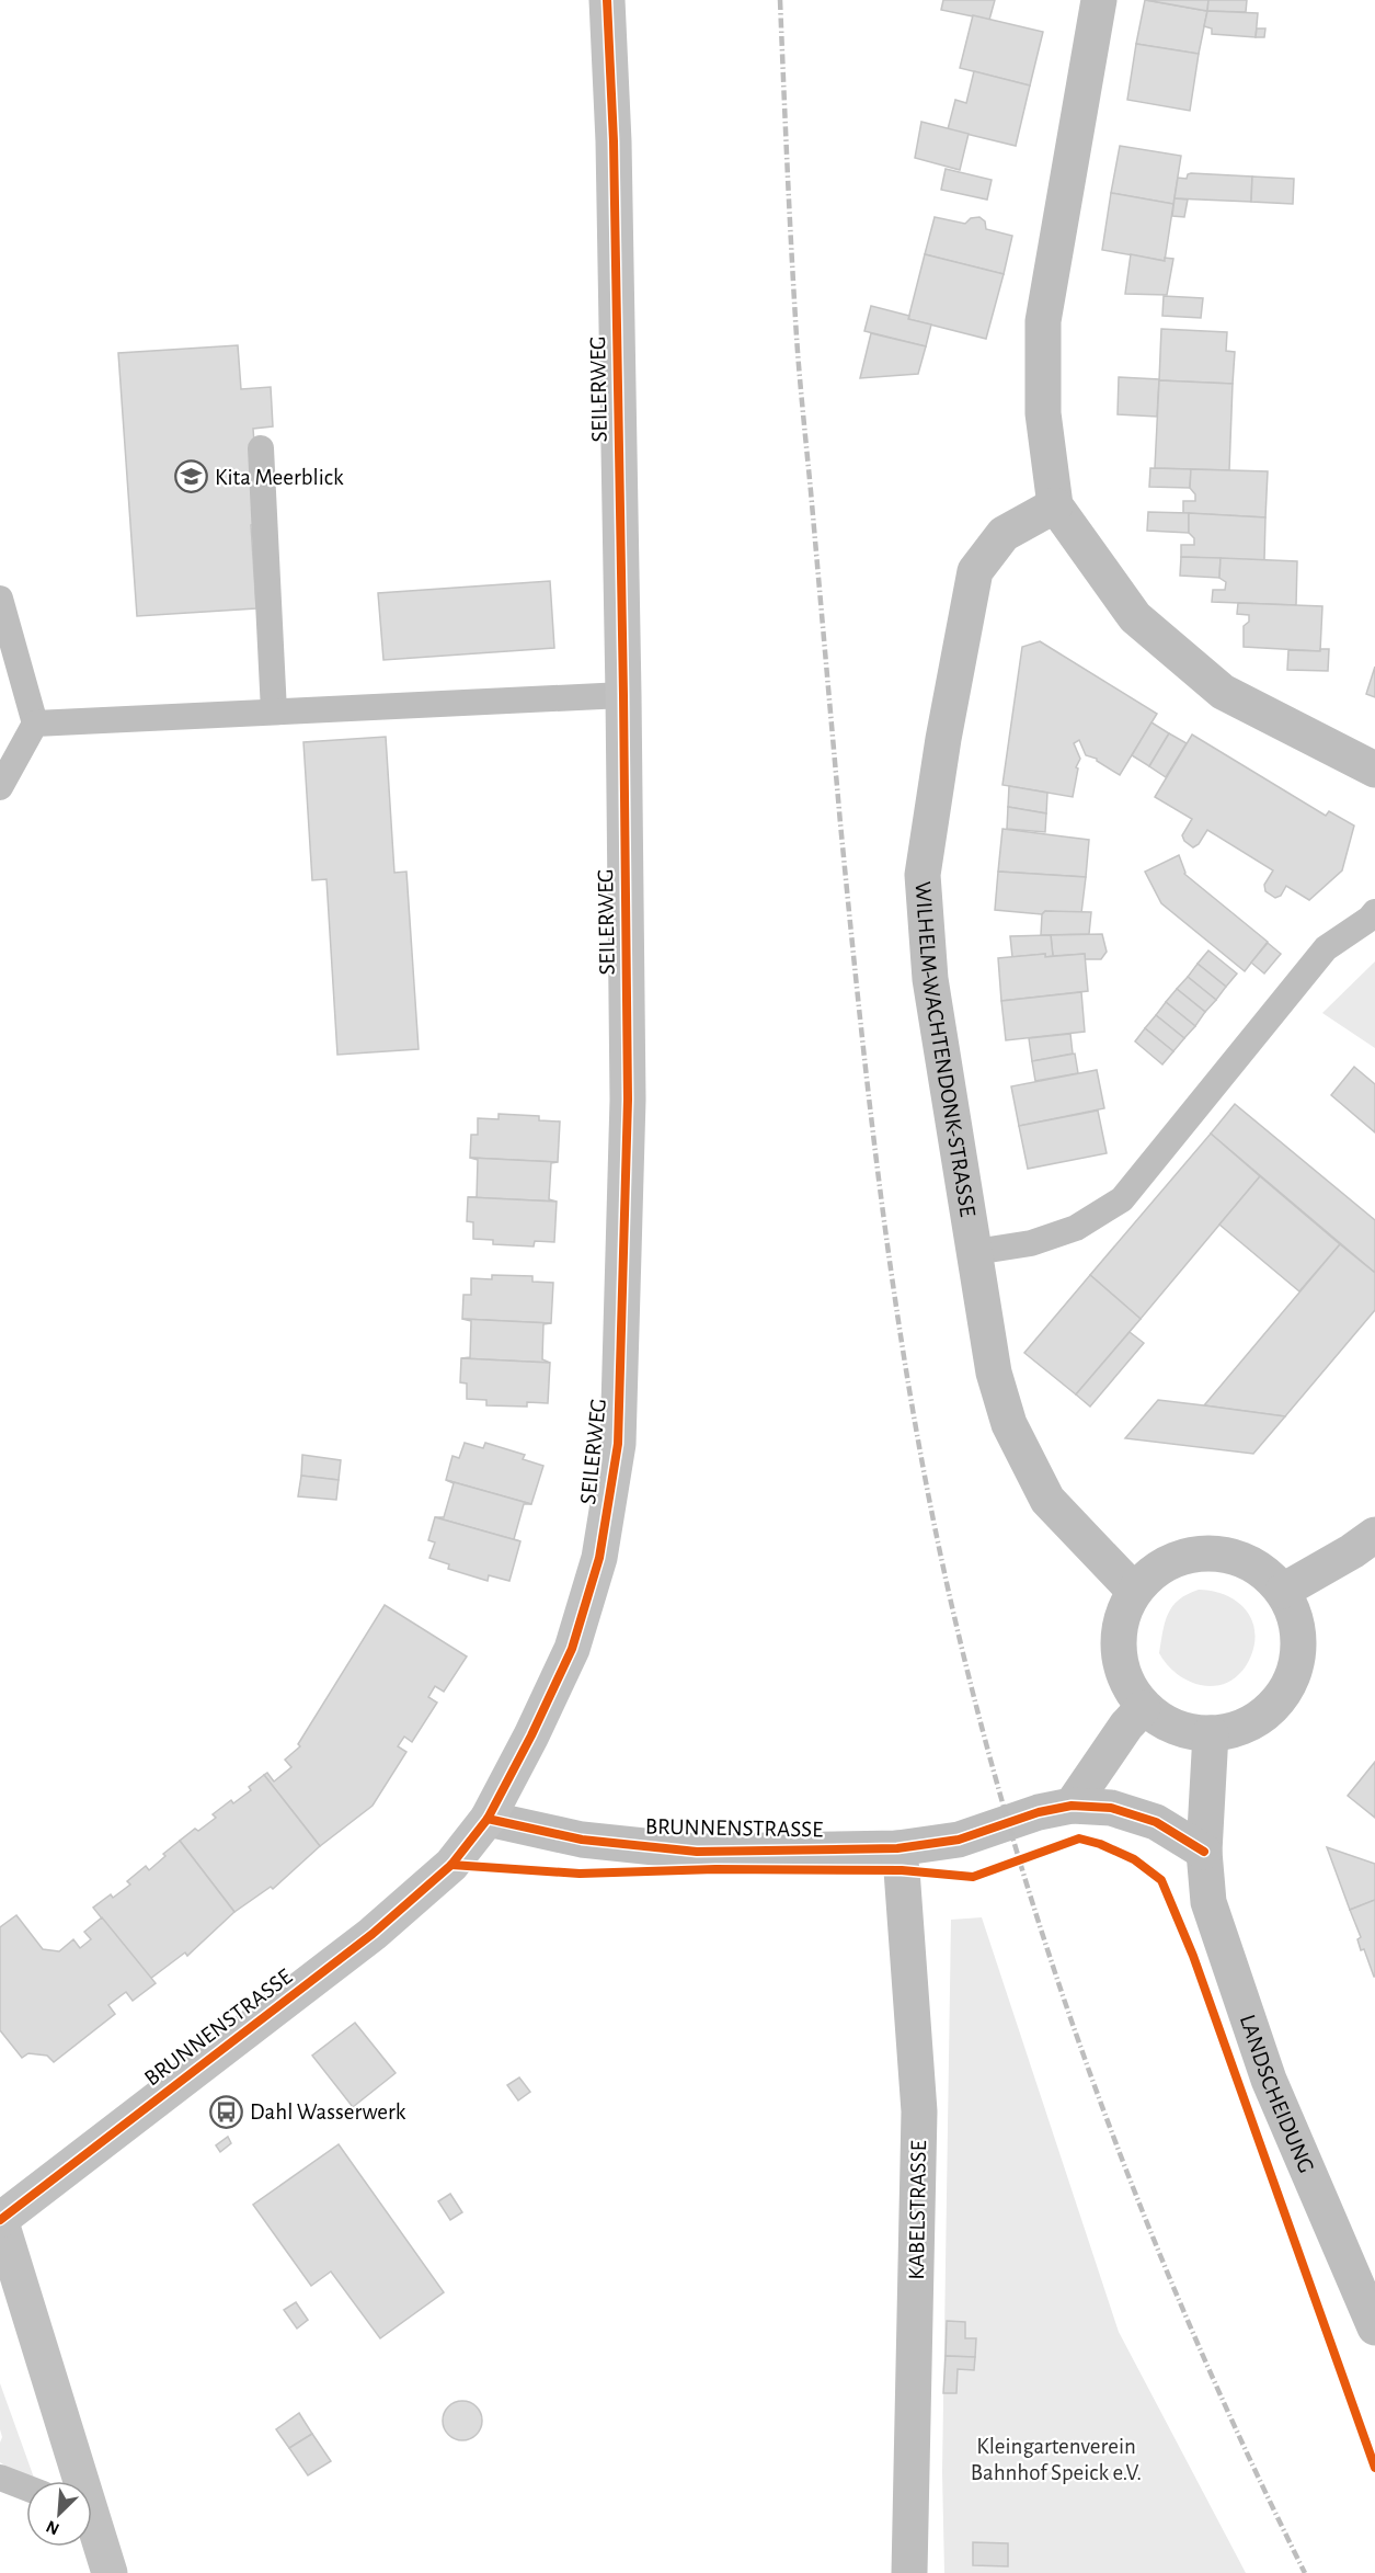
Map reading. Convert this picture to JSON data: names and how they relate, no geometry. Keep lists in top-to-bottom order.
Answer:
{
  "streets": {
    "street": [
      "SEILERWEG",
      "WILHELM-WACHTENDONK-STRASSE",
      "BRUNNENSTRASSE",
      "LANDSCHEIDUNG",
      "KABELSTRASSE"
    ]
  },
  "crossings": [
    ["SEILERWEG", "BRUNNENSTRASSE"],
    ["WILHELM-WACHTENDONK-STRASSE", "LANDSCHEIDUNG"],
    ["BRUNNENSTRASSE", "LANDSCHEIDUNG"],
    ["BRUNNENSTRASSE", "KABELSTRASSE"]
  ],
  "parks": ["Kleingartenverein Bahnhof Speick e.V."],
  "places": {
    "school or university": ["Kita Meerblick"],
    "bus stop": ["Dahl Wasserwerk"]
  },
  "north": "bottom left"
}
